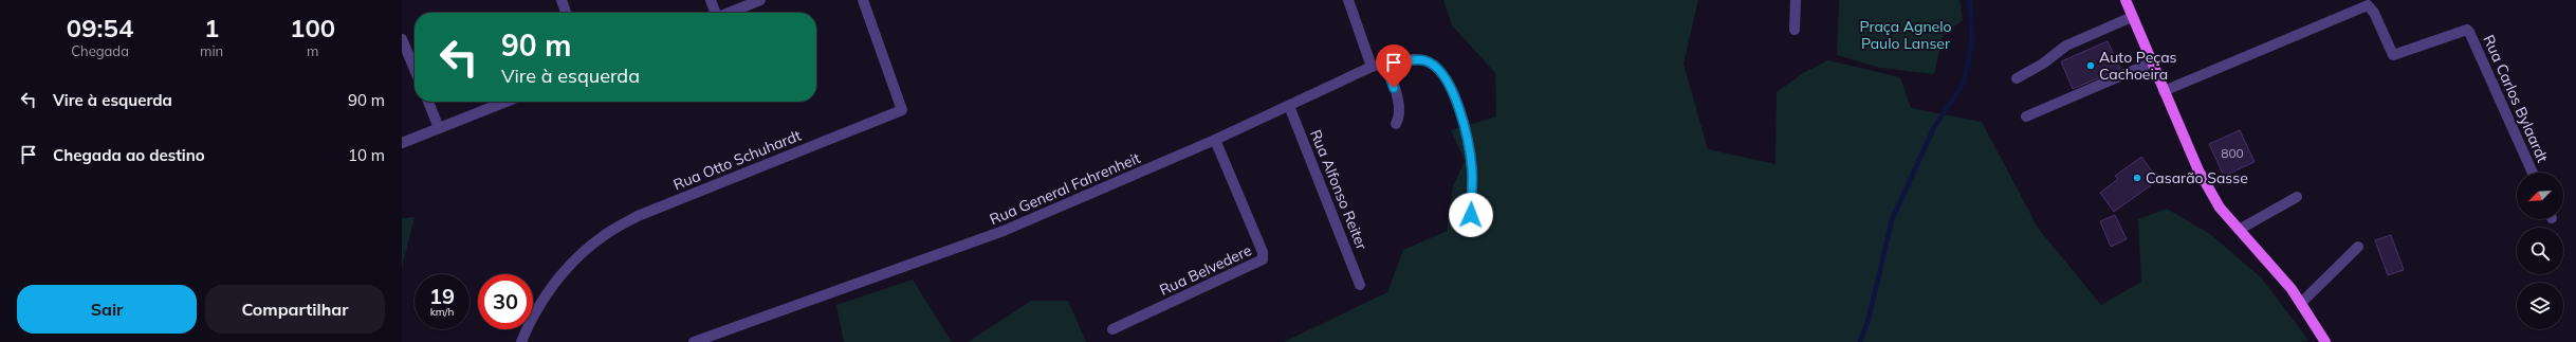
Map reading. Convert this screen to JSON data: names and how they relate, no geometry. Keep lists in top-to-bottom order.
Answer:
{
  "streets": {
    "street": [
      "Rua Carlos Bylaardt",
      "Rua Otto Schuhardt",
      "Rua General Fahrenheit",
      "Rua Alfonso Reiter",
      "Rua Belvedere"
    ]
  },
  "crossings": [
    ["Rua General Fahrenheit", "Rua Alfonso Reiter"],
    ["Rua General Fahrenheit", "Rua Belvedere"]
  ],
  "parks": ["Praça Agnelo Paulo Lanser"],
  "places": ["Auto Peças Cachoeira", "Casarão Sasse"],
  "house_numbers": ["800"],
  "north": "bottom left",
  "page": {
    "eta": [
      "09:54",
      "Chegada",
      "1",
      "min",
      "100",
      "m"
    ],
    "turn": ["90 m", "Vire à esquerda"],
    "list": [
      {
        "name": "Vire à esquerda",
        "value": "90 m"
      },
      {
        "name": "Chegada ao destino",
        "value": "10 m"
      }
    ],
    "speed": "19 km/h",
    "limit": "30",
    "buttons": ["Sair", "Compartilhar"]
  }
}
